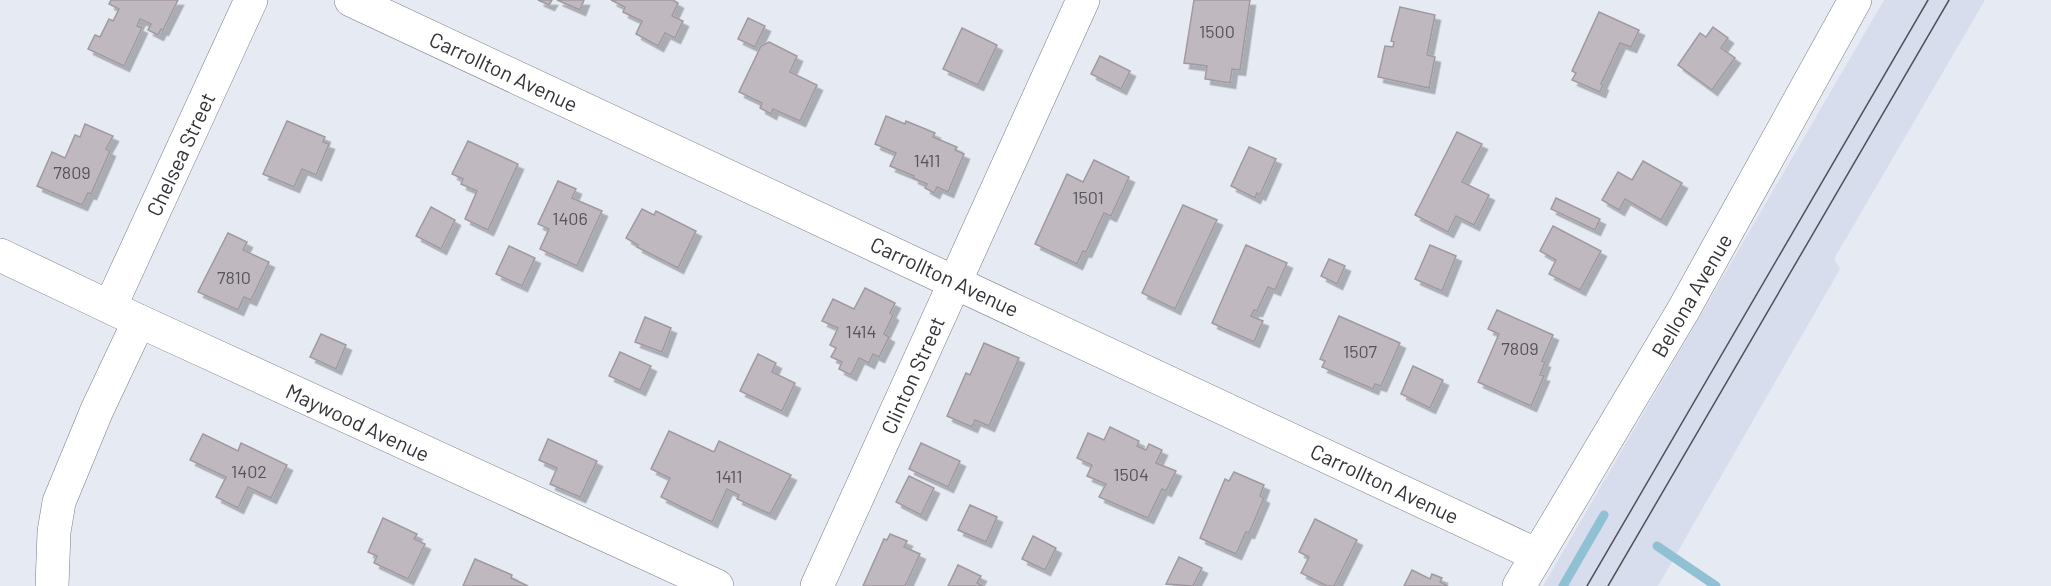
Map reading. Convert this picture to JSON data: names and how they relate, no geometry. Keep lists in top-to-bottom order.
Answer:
{
  "streets": {
    "street": [
      "Carrollton Avenue",
      "Chelsea Street",
      "Bellona Avenue",
      "Clinton Street",
      "Maywood Avenue"
    ]
  },
  "crossings": [
    ["Carrollton Avenue", "Bellona Avenue"],
    ["Carrollton Avenue", "Clinton Street"],
    ["Chelsea Street", "Maywood Avenue"]
  ],
  "house_numbers": [
    "1500",
    "1411",
    "7809",
    "1501",
    "1406",
    "7810",
    "1414",
    "7809",
    "1507",
    "1402",
    "1504",
    "1411"
  ]
}
